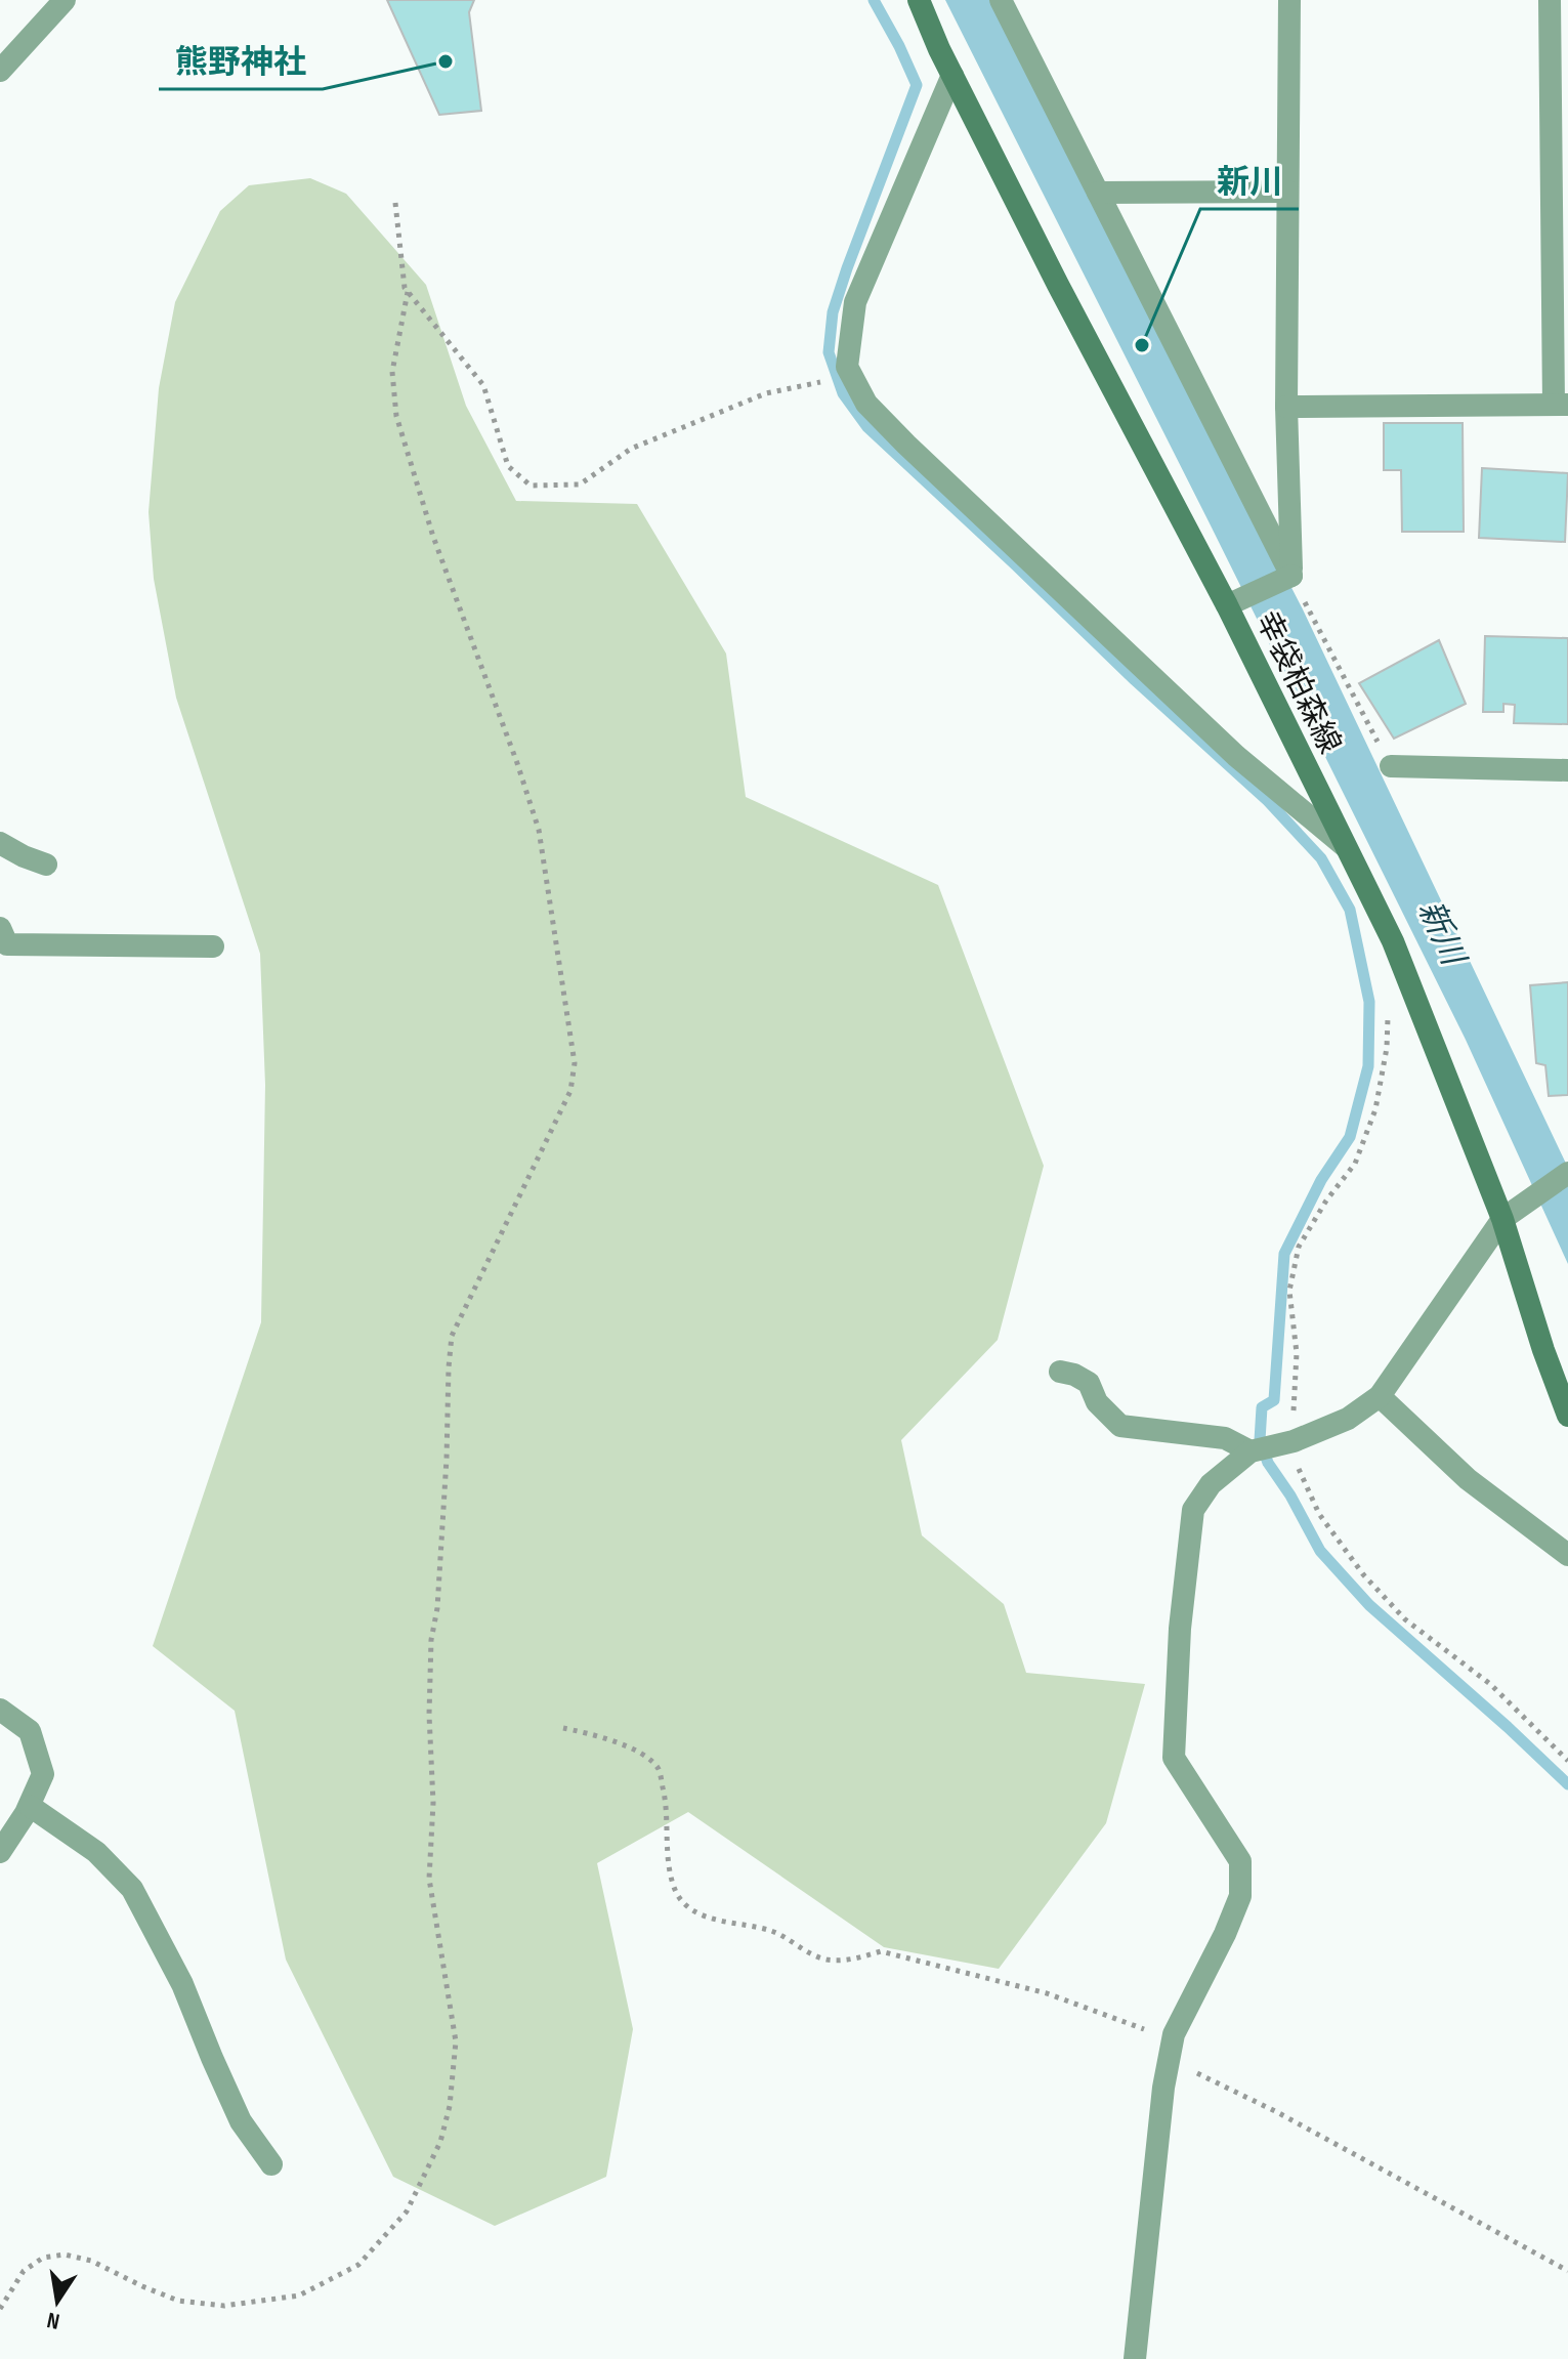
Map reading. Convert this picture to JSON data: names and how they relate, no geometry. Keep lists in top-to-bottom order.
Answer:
{
  "streets": {
    "main road": ["幸袋柏森線"]
  },
  "water": ["新川"],
  "places": ["熊野神社", "新川"],
  "north": "bottom"
}
